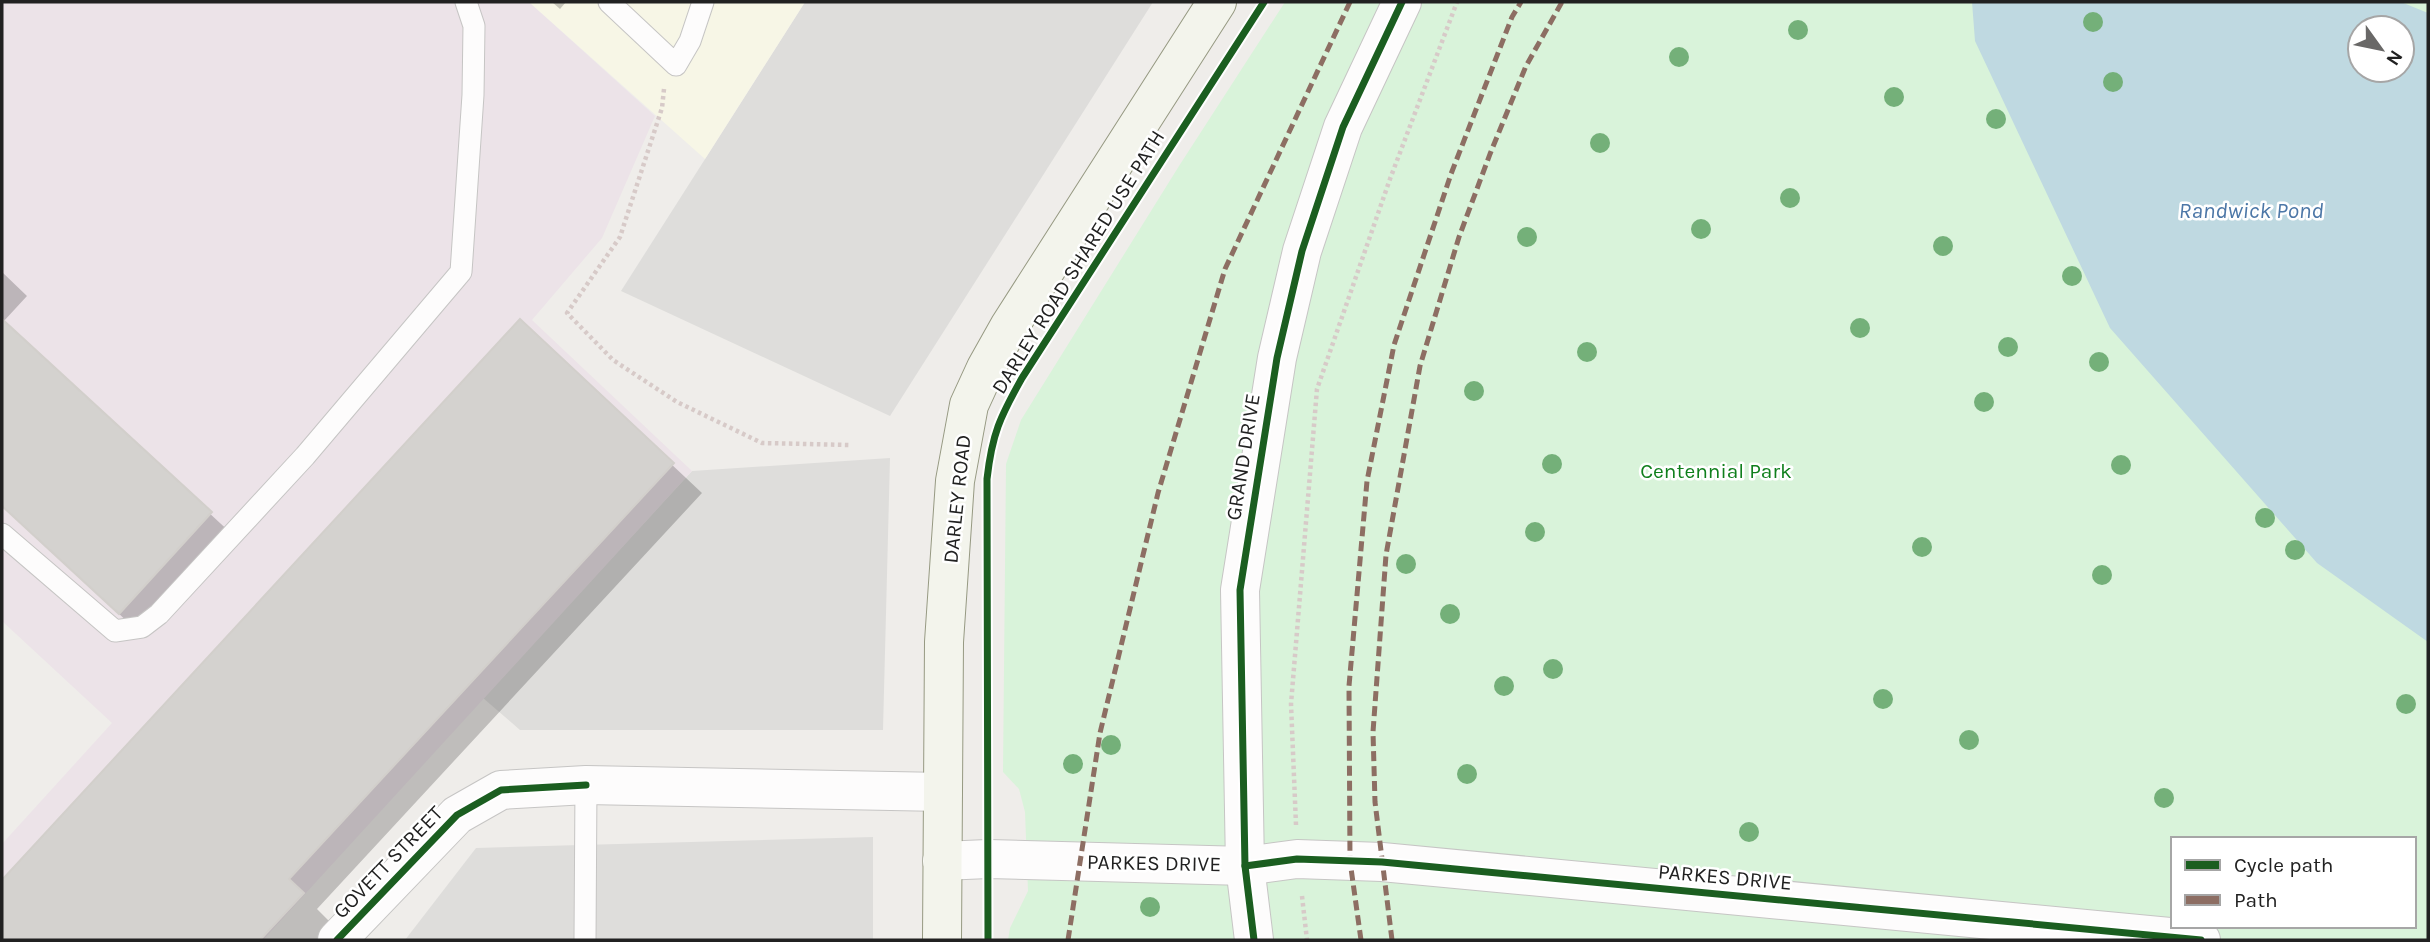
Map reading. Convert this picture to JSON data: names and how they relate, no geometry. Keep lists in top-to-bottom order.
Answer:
{
  "streets": {
    "main road": ["DARLEY ROAD"],
    "street": ["GRAND DRIVE", "GOVETT STREET", "PARKES DRIVE"],
    "cycle path": ["DARLEY ROAD SHARED USE PATH"]
  },
  "crossings": [
    ["GRAND DRIVE", "PARKES DRIVE"],
    ["DARLEY ROAD", "GOVETT STREET"],
    ["DARLEY ROAD", "PARKES DRIVE"]
  ],
  "water": ["Randwick Pond"],
  "parks": ["Centennial Park"],
  "legend": ["Cycle path", "Path"],
  "north": "bottom right"
}
